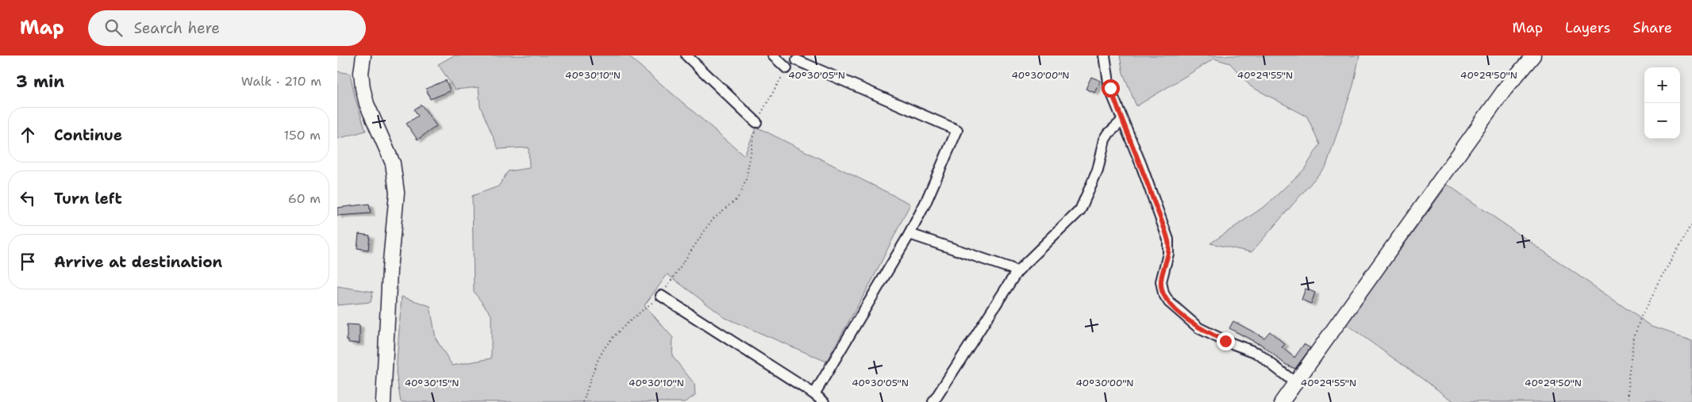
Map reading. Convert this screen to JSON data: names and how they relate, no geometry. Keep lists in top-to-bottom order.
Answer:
{
  "page": {
    "header": "Map",
    "search": "Search here",
    "nav": ["Map", "Layers", "Share"],
    "heading": ["3 min", "Walk · 210 m"],
    "map_buttons": ["+", "−"],
    "list": [
      ["Continue", "150 m"],
      ["Turn left", "60 m"],
      "Arrive at destination"
    ]
  },
  "coordinates": [
    "40°30'10\"N",
    "40°30'05\"N",
    "40°30'00\"N",
    "40°29'55\"N",
    "40°29'50\"N",
    "40°30'15\"N"
  ]
}
